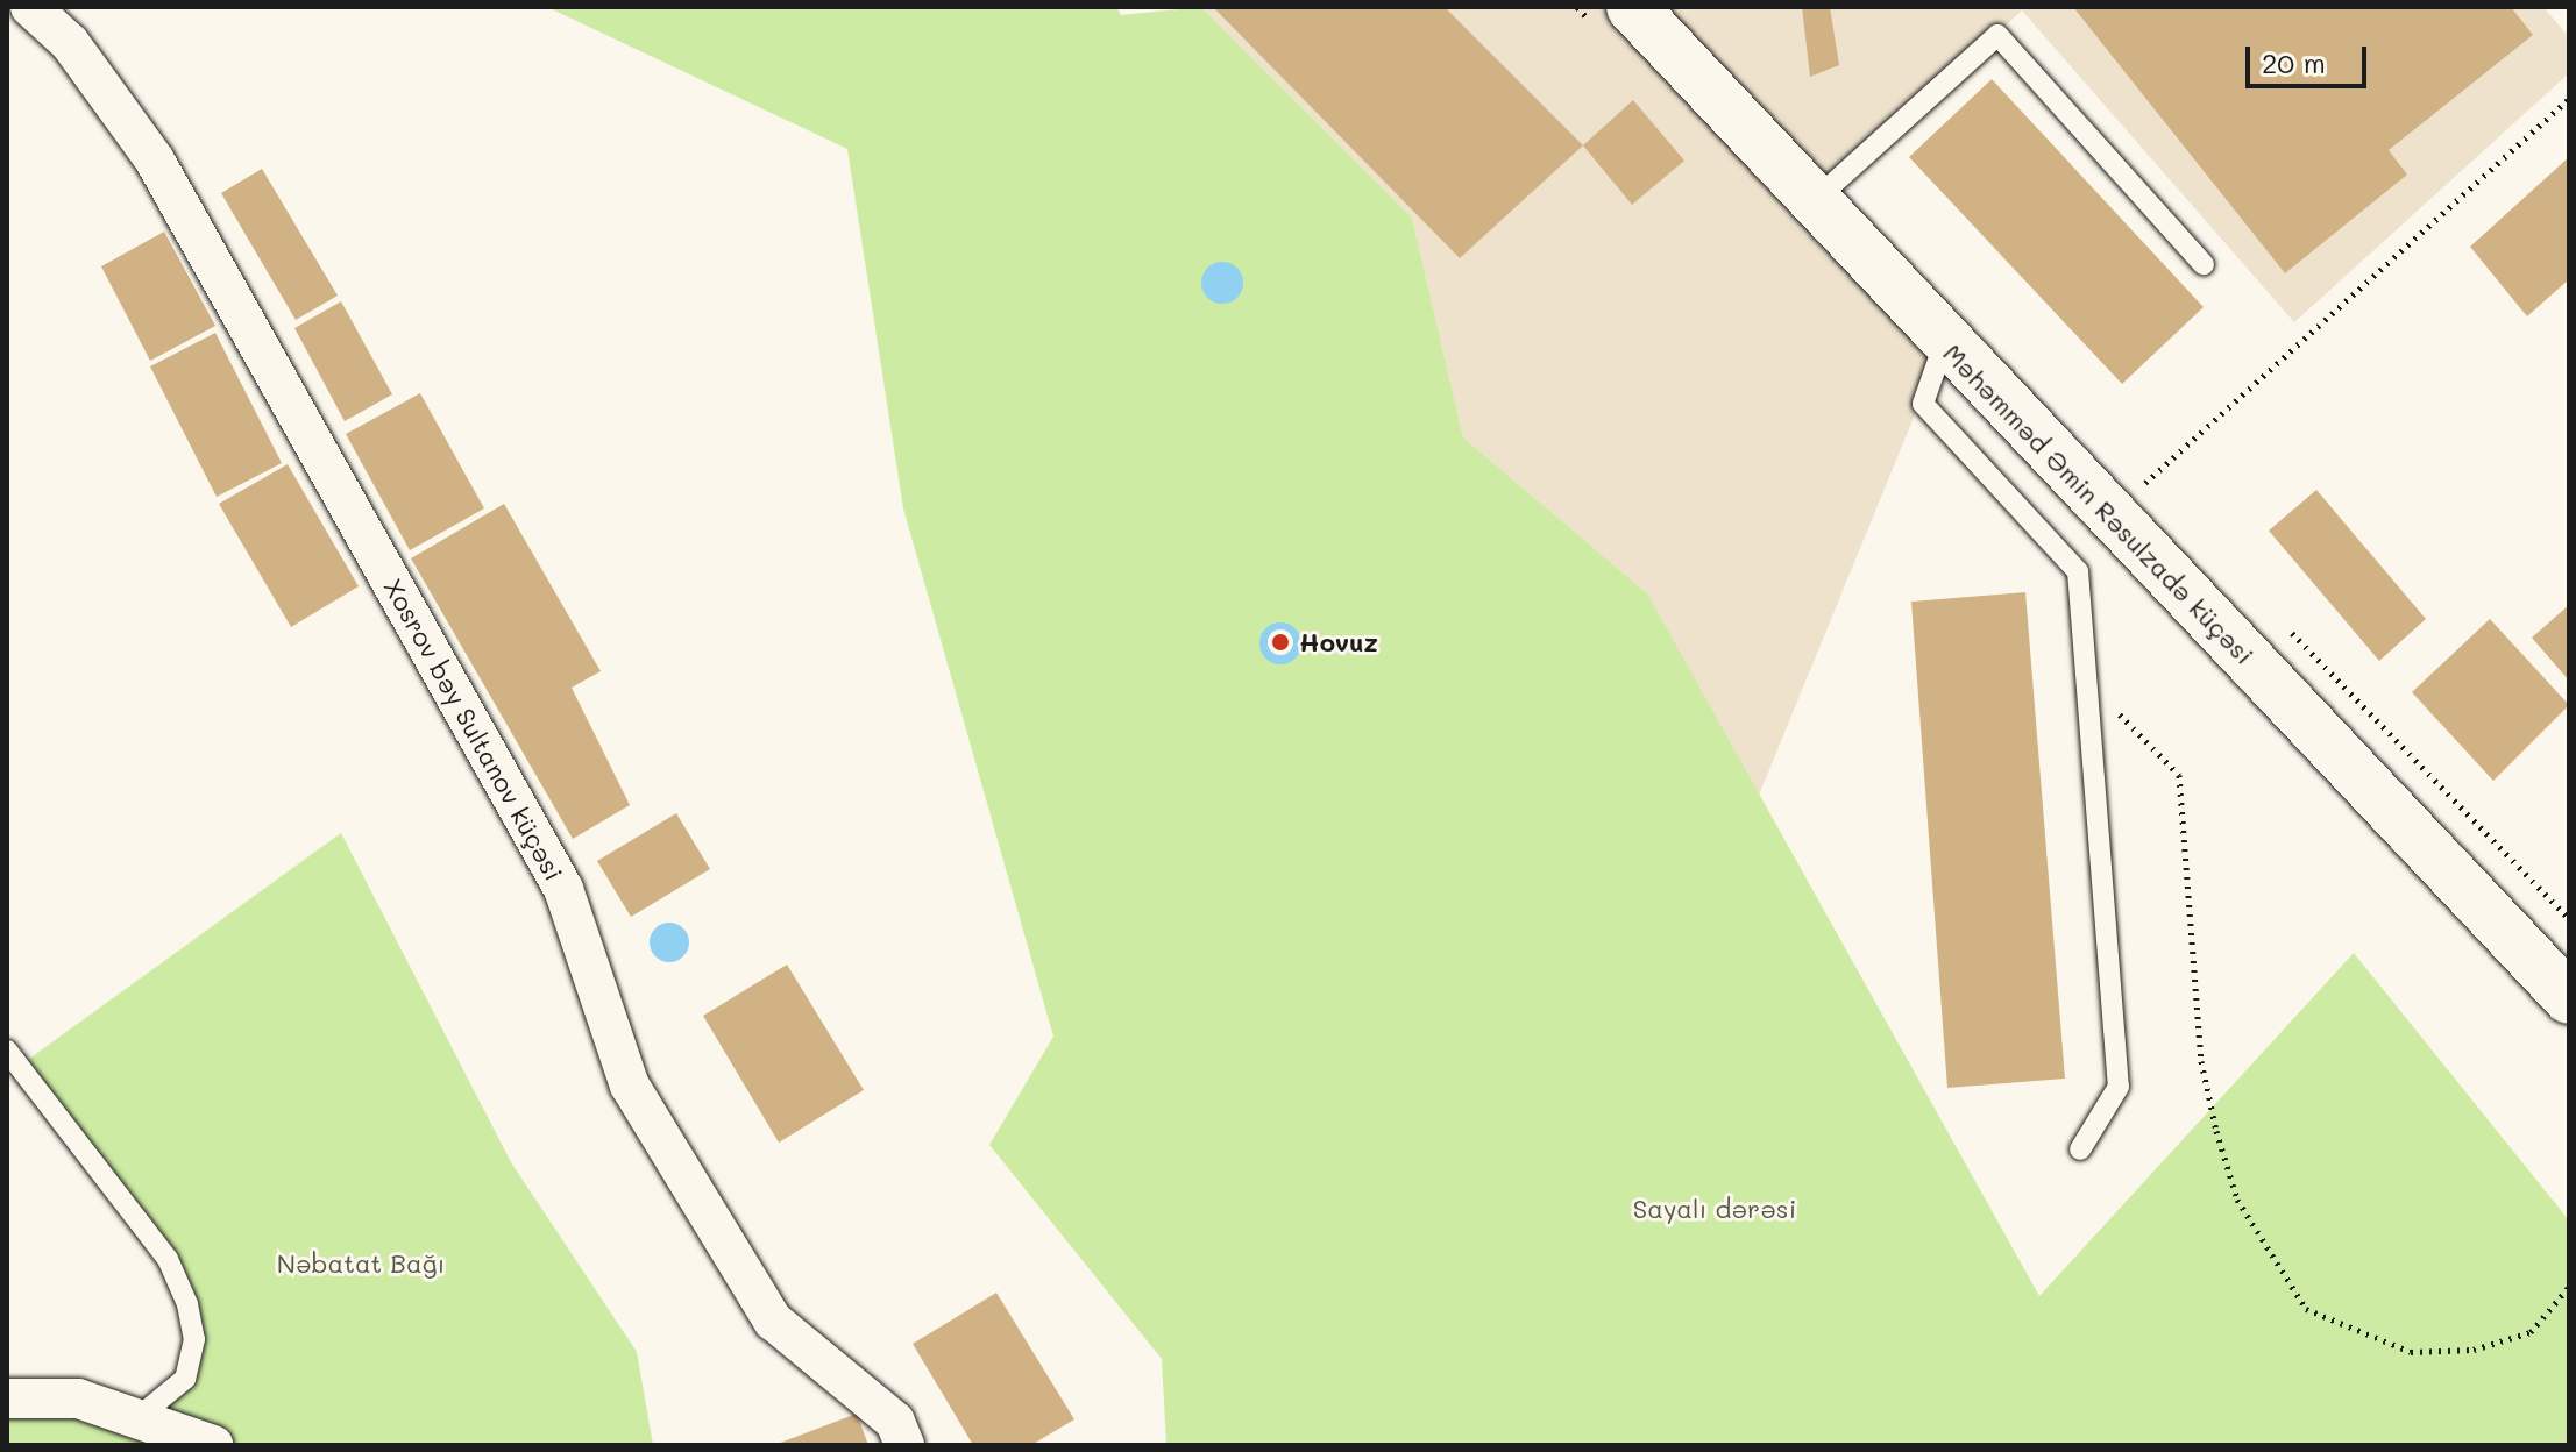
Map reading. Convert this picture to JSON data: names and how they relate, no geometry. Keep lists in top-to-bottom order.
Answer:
{
  "streets": {
    "main road": ["Məhəmməd Əmin Rəsulzadə küçəsi"],
    "street": ["Xosrov bəy Sultanov küçəsi"]
  },
  "parks": ["Sayalı dərəsi", "Nəbatat Bağı"],
  "places": ["Hovuz"],
  "scale_bar": "20 m"
}
